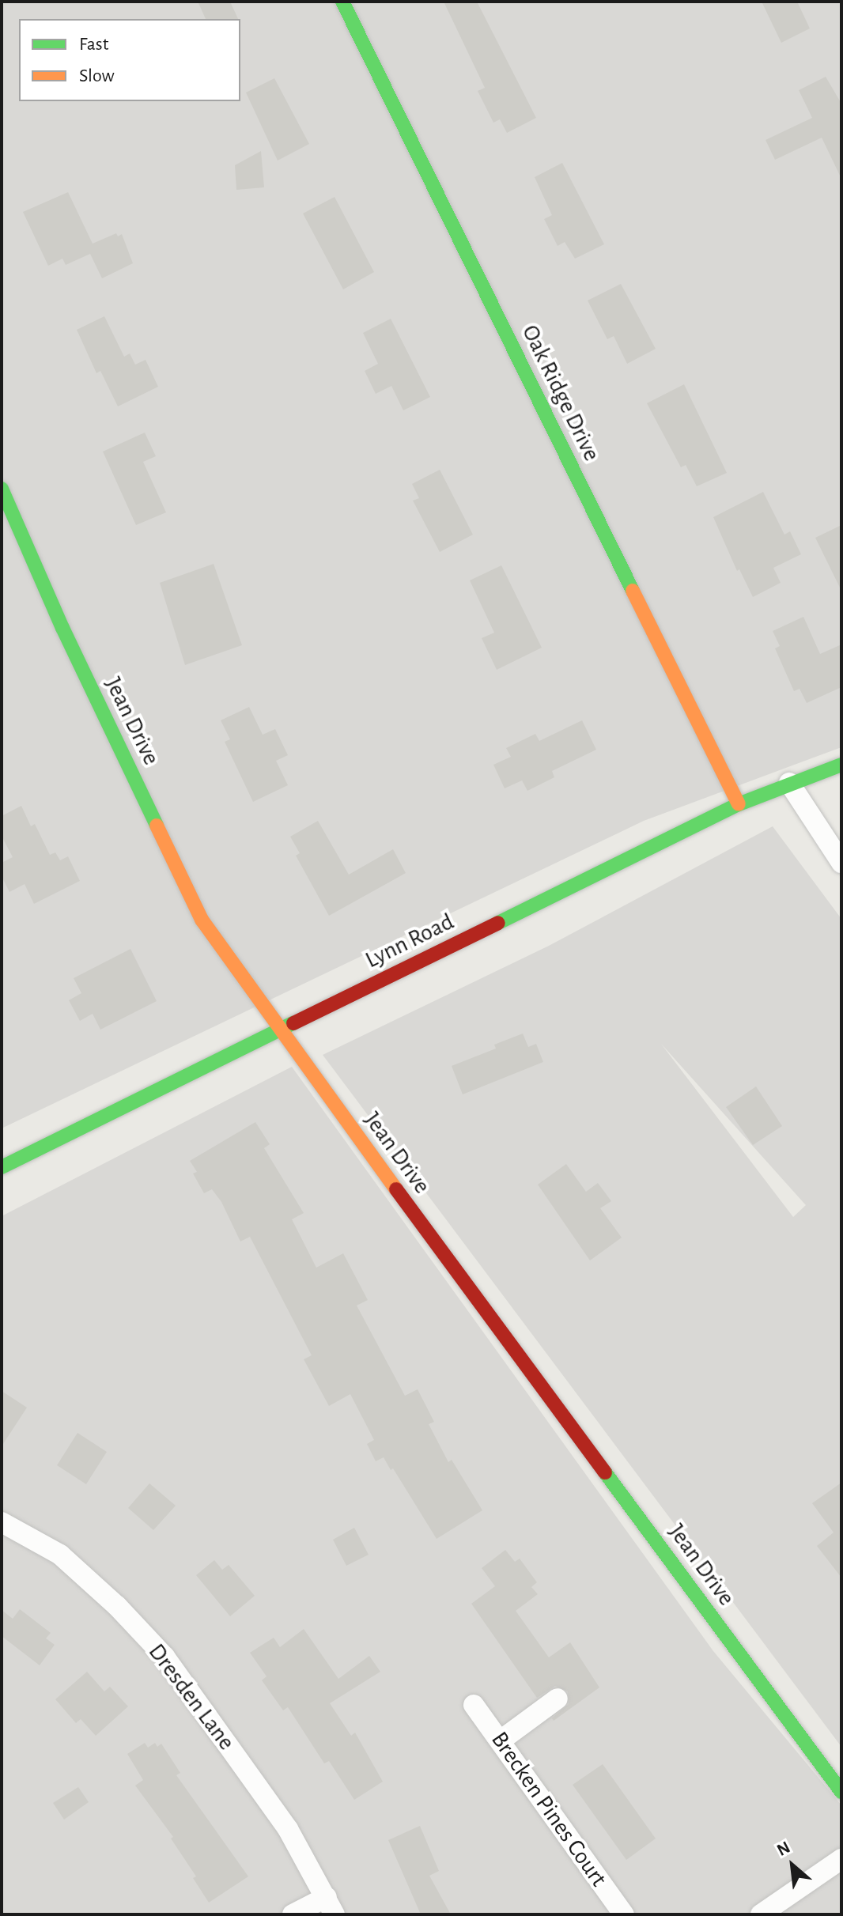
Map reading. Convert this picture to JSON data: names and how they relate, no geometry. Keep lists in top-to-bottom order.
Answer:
{
  "streets": {
    "street": [
      "Oak Ridge Drive",
      "Jean Drive",
      "Lynn Road",
      "Dresden Lane",
      "Brecken Pines Court"
    ]
  },
  "crossings": [
    ["Oak Ridge Drive", "Lynn Road"],
    ["Jean Drive", "Lynn Road"]
  ],
  "legend": ["Fast", "Slow"],
  "north": "top left"
}
